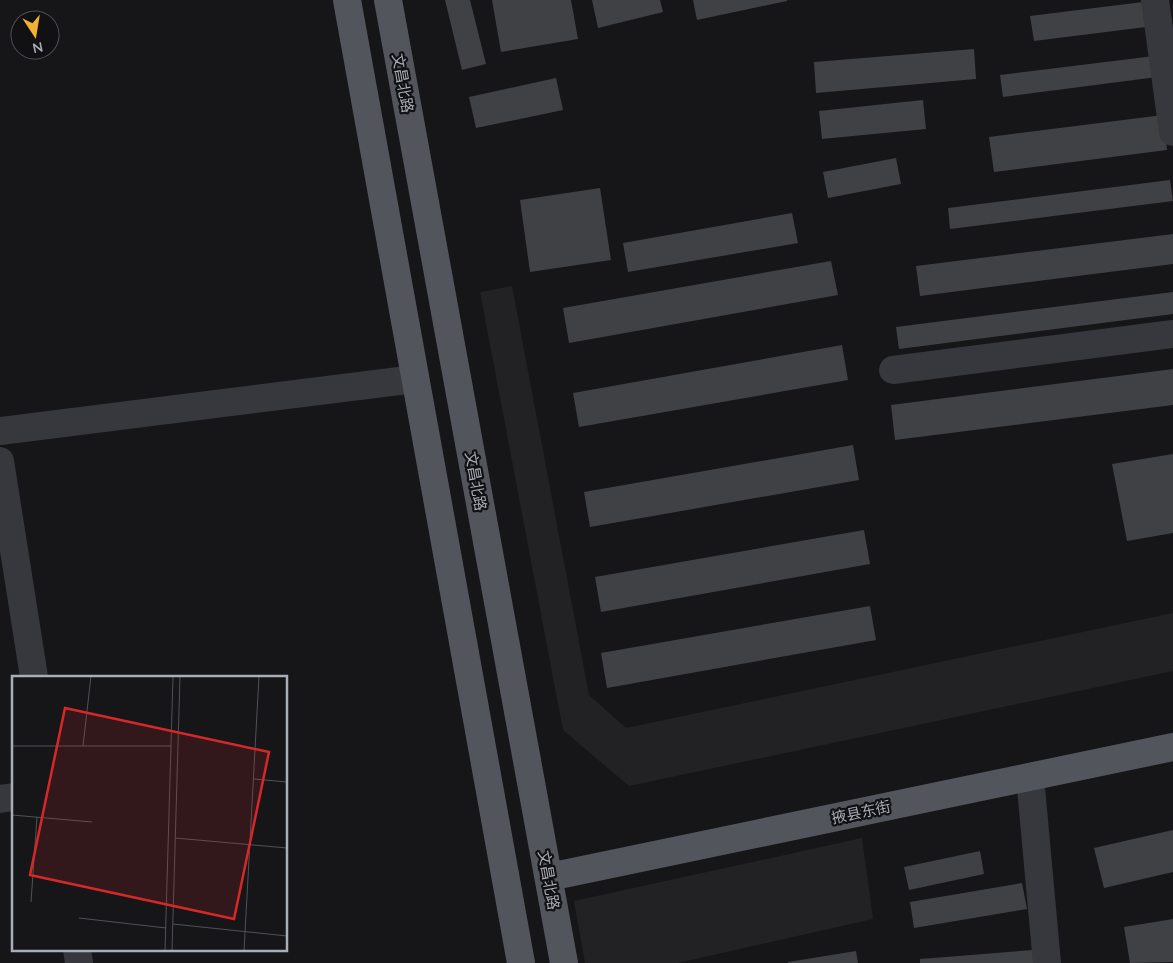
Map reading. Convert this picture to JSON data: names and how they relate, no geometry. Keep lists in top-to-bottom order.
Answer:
{
  "streets": {
    "main road": ["文昌北路", "掖县东街"]
  },
  "crossings": [
    ["文昌北路", "掖县东街"]
  ],
  "north": "bottom"
}
